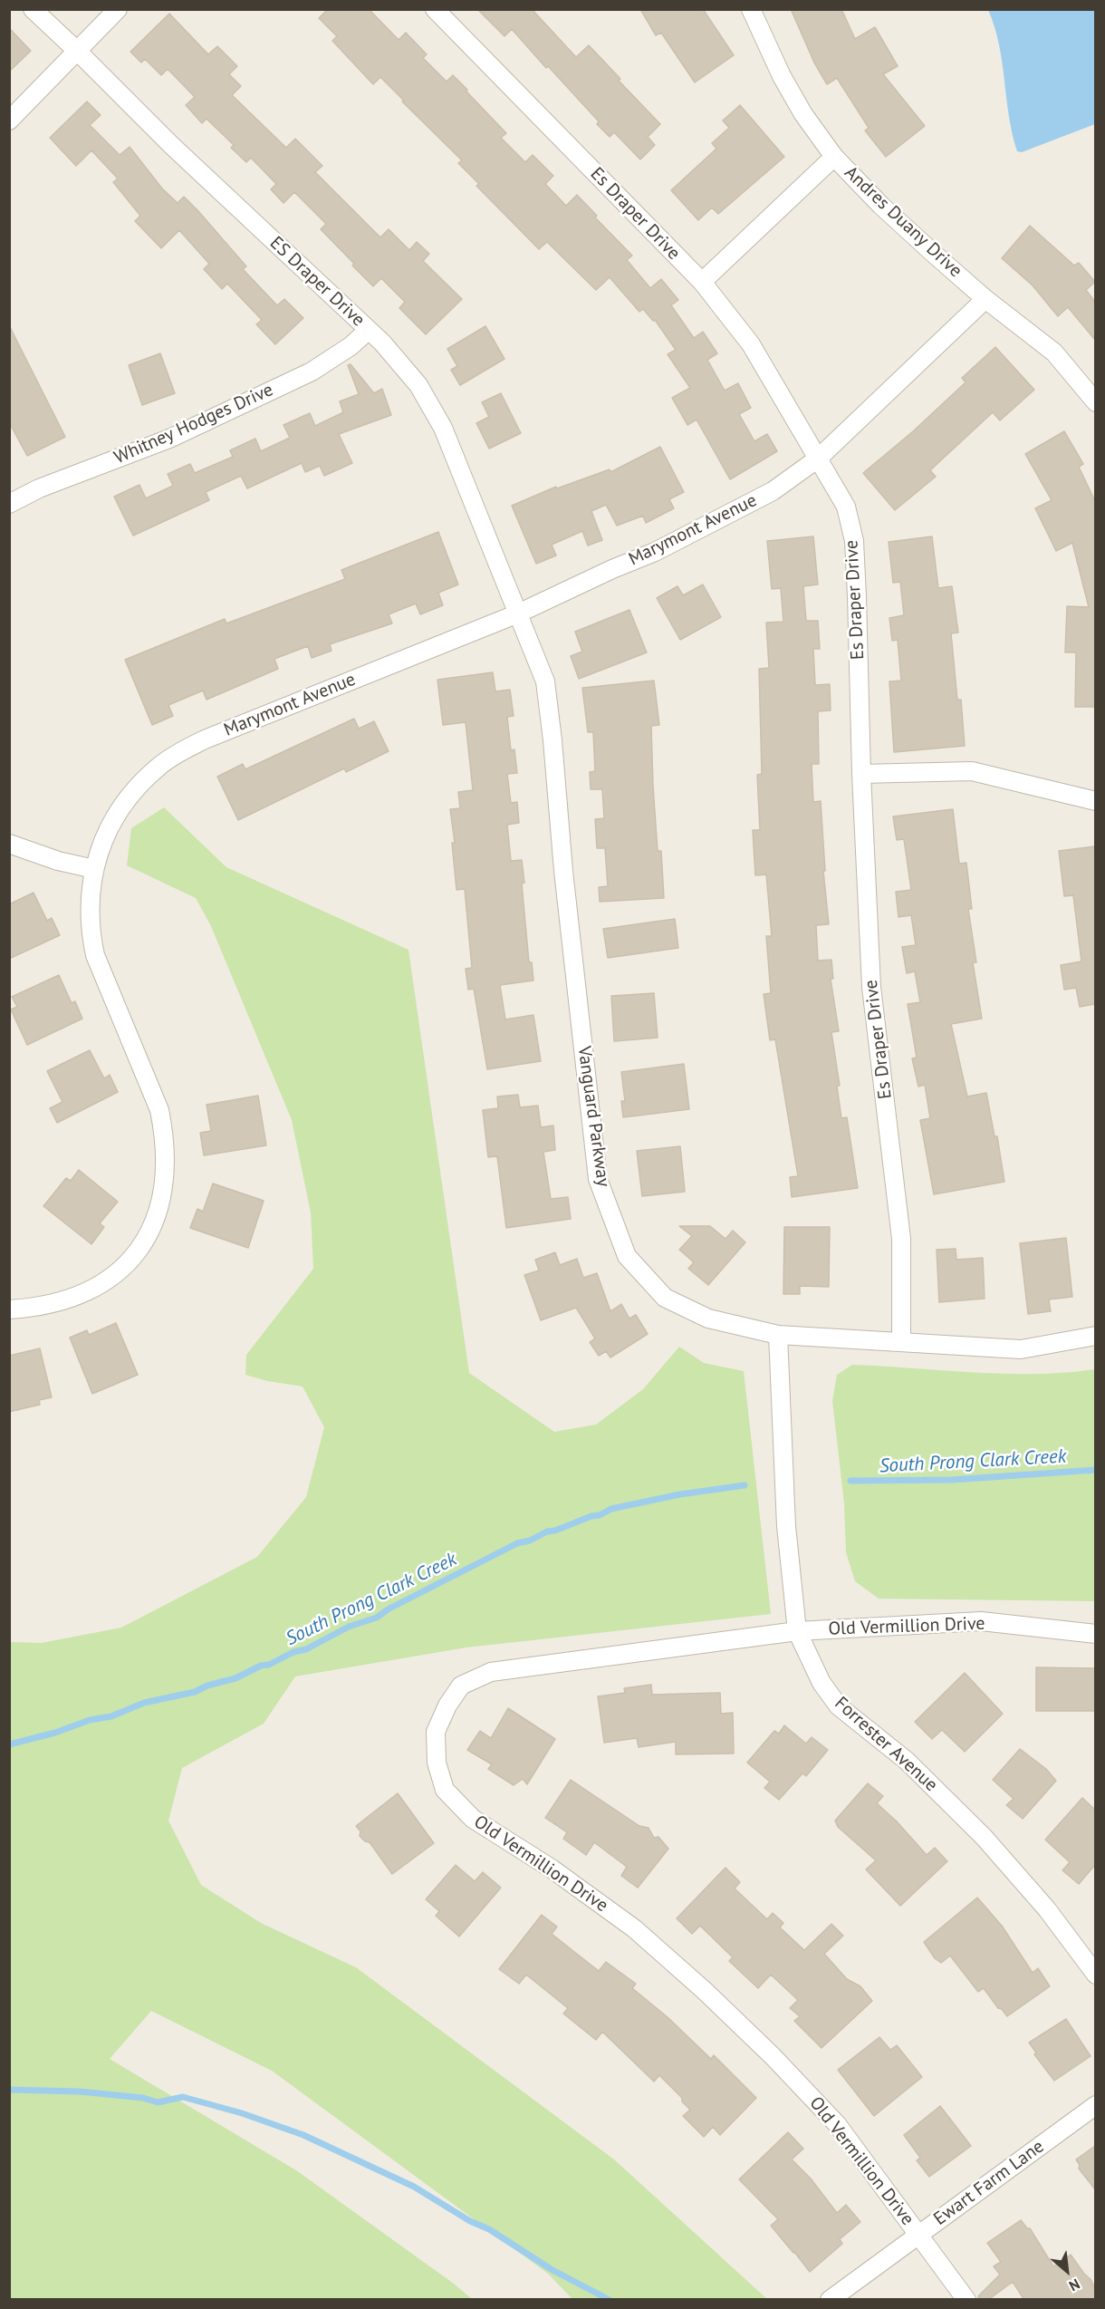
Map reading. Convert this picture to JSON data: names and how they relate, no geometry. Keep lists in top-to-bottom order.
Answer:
{
  "streets": {
    "street": [
      "Es Draper Drive",
      "Andres Duany Drive",
      "ES Draper Drive",
      "Whitney Hodges Drive",
      "Marymont Avenue",
      "Vanguard Parkway",
      "Old Vermillion Drive",
      "Forrester Avenue",
      "Ewart Farm Lane"
    ]
  },
  "crossings": [
    ["Es Draper Drive", "Marymont Avenue"],
    ["Es Draper Drive", "Vanguard Parkway"],
    ["Andres Duany Drive", "Marymont Avenue"],
    ["ES Draper Drive", "Whitney Hodges Drive"],
    ["ES Draper Drive", "Marymont Avenue"],
    ["ES Draper Drive", "Vanguard Parkway"],
    ["Marymont Avenue", "Vanguard Parkway"],
    ["Vanguard Parkway", "Forrester Avenue"],
    ["Old Vermillion Drive", "Forrester Avenue"],
    ["Old Vermillion Drive", "Ewart Farm Lane"]
  ],
  "water": ["South Prong Clark Creek"],
  "north": "bottom right"
}
